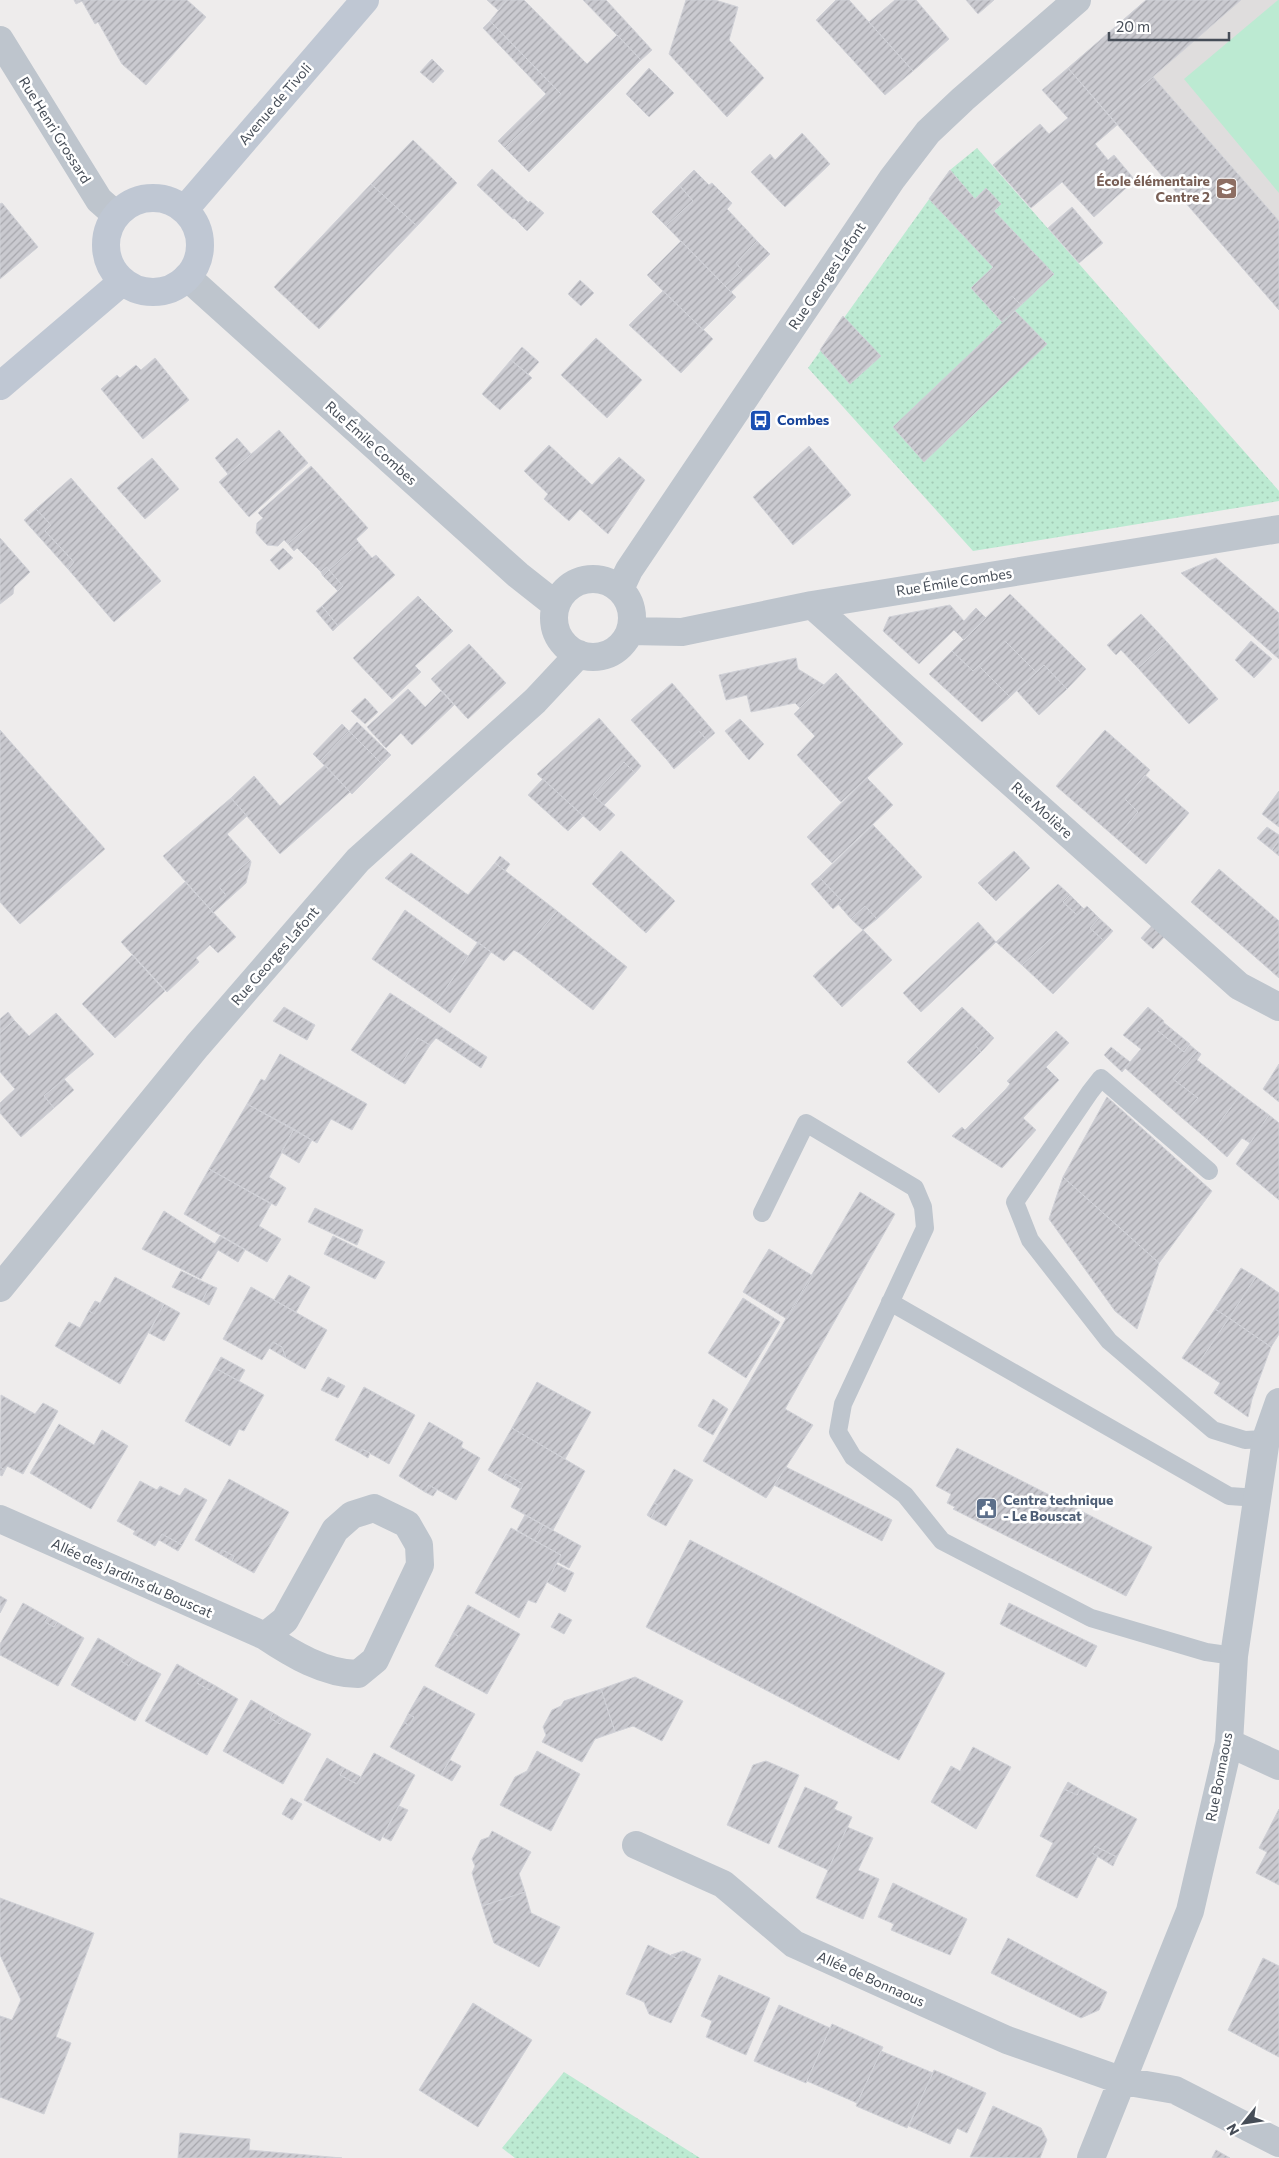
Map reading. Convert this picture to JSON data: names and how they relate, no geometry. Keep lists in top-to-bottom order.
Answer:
{
  "streets": {
    "street": [
      "Avenue de Tivoli",
      "Rue Henri Grossard",
      "Rue Georges Lafont",
      "Rue Émile Combes",
      "Rue Molière",
      "Allée des Jardins du Bouscat",
      "Rue Bonnaous",
      "Allée de Bonnaous"
    ]
  },
  "crossings": [
    ["Avenue de Tivoli", "Rue Henri Grossard"],
    ["Avenue de Tivoli", "Rue Émile Combes"],
    ["Rue Henri Grossard", "Rue Émile Combes"],
    ["Rue Georges Lafont", "Rue Émile Combes"],
    ["Rue Émile Combes", "Rue Molière"],
    ["Rue Bonnaous", "Allée de Bonnaous"]
  ],
  "places": {
    "school or university": ["École élémentaire Centre 2"],
    "bus stop": ["Combes"],
    "public building": ["Centre technique - Le Bouscat"]
  },
  "scale_bar": "20 m",
  "north": "bottom left"
}
